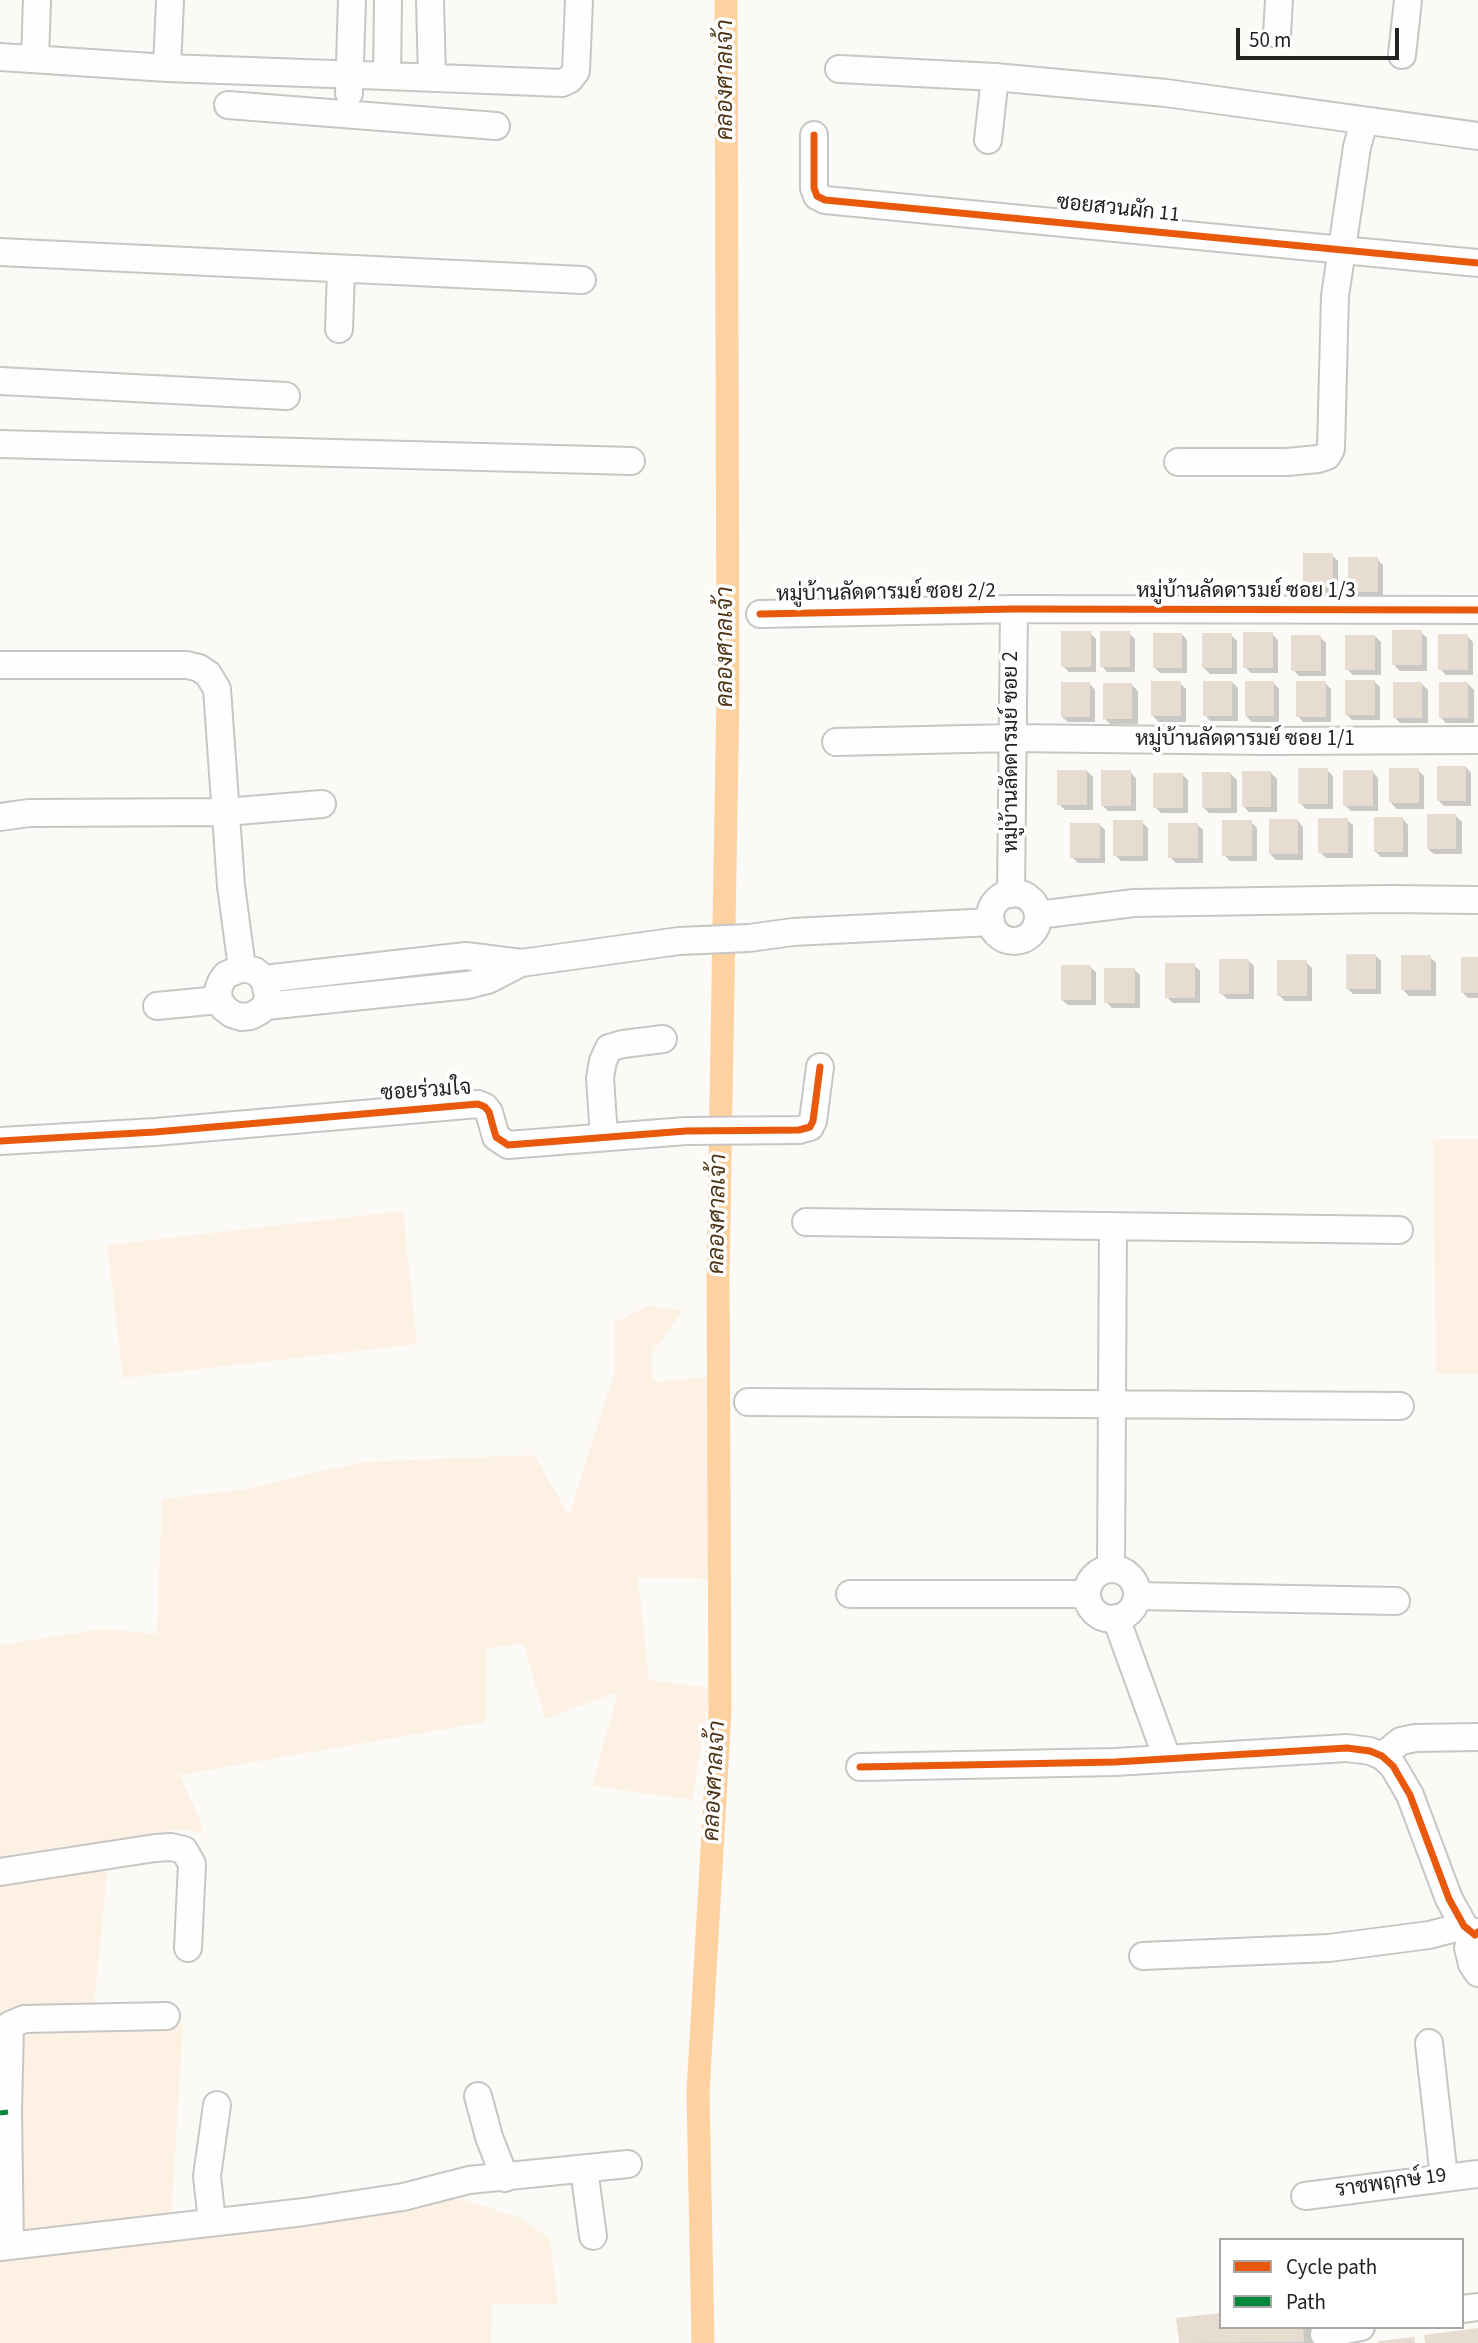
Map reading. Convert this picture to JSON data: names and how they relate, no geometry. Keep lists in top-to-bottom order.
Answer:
{
  "streets": {
    "street": [
      "ซอยสวนผัก 11",
      "หมู่บ้านลัดดารมย์ ซอย 1/3",
      "หมู่บ้านลัดดารมย์ ซอย 2/2",
      "หมู่บ้านลัดดารมย์ ซอย 1/1",
      "หมู่บ้านลัดดารมย์ ซอย 2",
      "ซอยร่วมใจ",
      "ราชพฤกษ์ 19"
    ]
  },
  "crossings": [
    ["หมู่บ้านลัดดารมย์ ซอย 1/3", "หมู่บ้านลัดดารมย์ ซอย 2/2"],
    ["หมู่บ้านลัดดารมย์ ซอย 1/3", "หมู่บ้านลัดดารมย์ ซอย 2"],
    ["หมู่บ้านลัดดารมย์ ซอย 2/2", "หมู่บ้านลัดดารมย์ ซอย 2"],
    ["หมู่บ้านลัดดารมย์ ซอย 1/1", "หมู่บ้านลัดดารมย์ ซอย 2"]
  ],
  "water": ["คลองศาลเจ้า"],
  "legend": ["Cycle path", "Path"],
  "scale_bar": "50 m"
}
